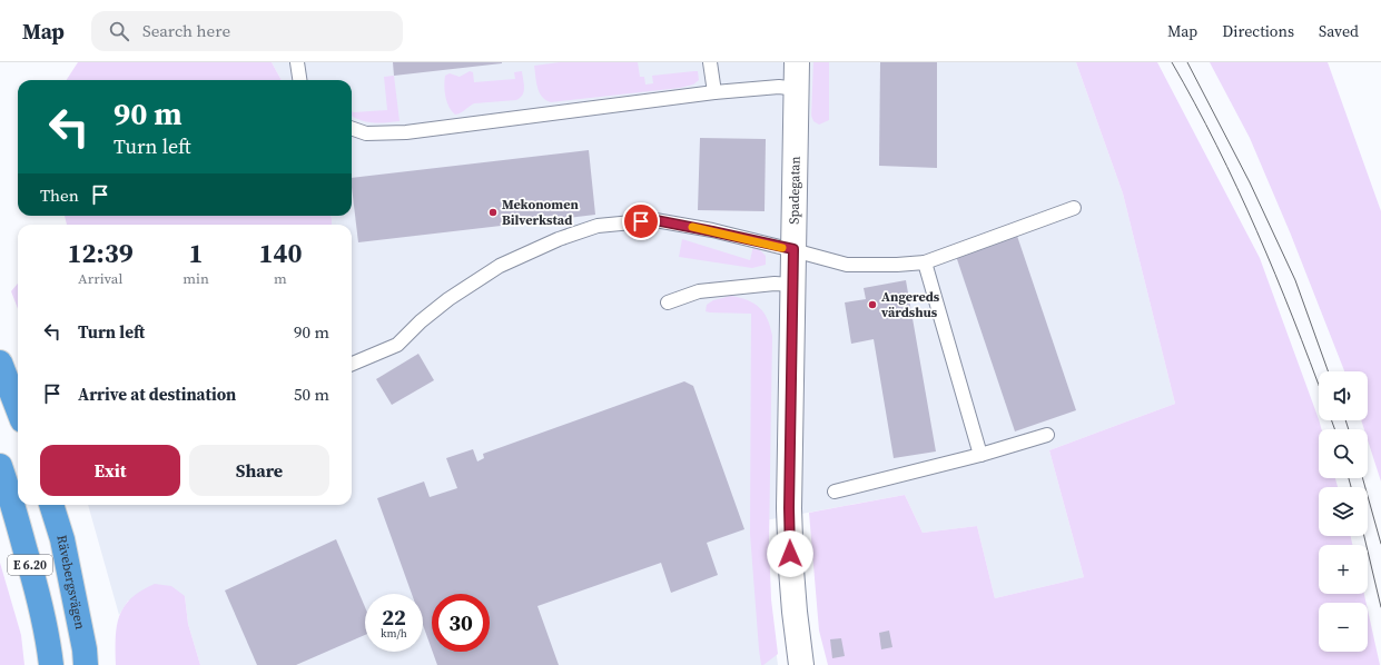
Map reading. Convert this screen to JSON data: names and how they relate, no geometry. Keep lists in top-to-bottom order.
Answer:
{
  "streets": {
    "highway": ["E 6.20", "Rävebergsvägen"],
    "street": ["Spadegatan"]
  },
  "places": ["Mekonomen Bilverkstad", "Angereds värdshus"],
  "page": {
    "header": "Map",
    "search": "Search here",
    "nav": ["Map", "Directions", "Saved"],
    "turn": ["90 m", "Turn left"],
    "then": "Then",
    "eta": [
      "12:39",
      "Arrival",
      "1",
      "min",
      "140",
      "m"
    ],
    "list": [
      {
        "name": "Turn left",
        "value": "90 m"
      },
      {
        "name": "Arrive at destination",
        "value": "50 m"
      }
    ],
    "map_buttons": ["+", "−"],
    "buttons": ["Exit", "Share"],
    "speed": "22 km/h",
    "limit": "30"
  }
}
